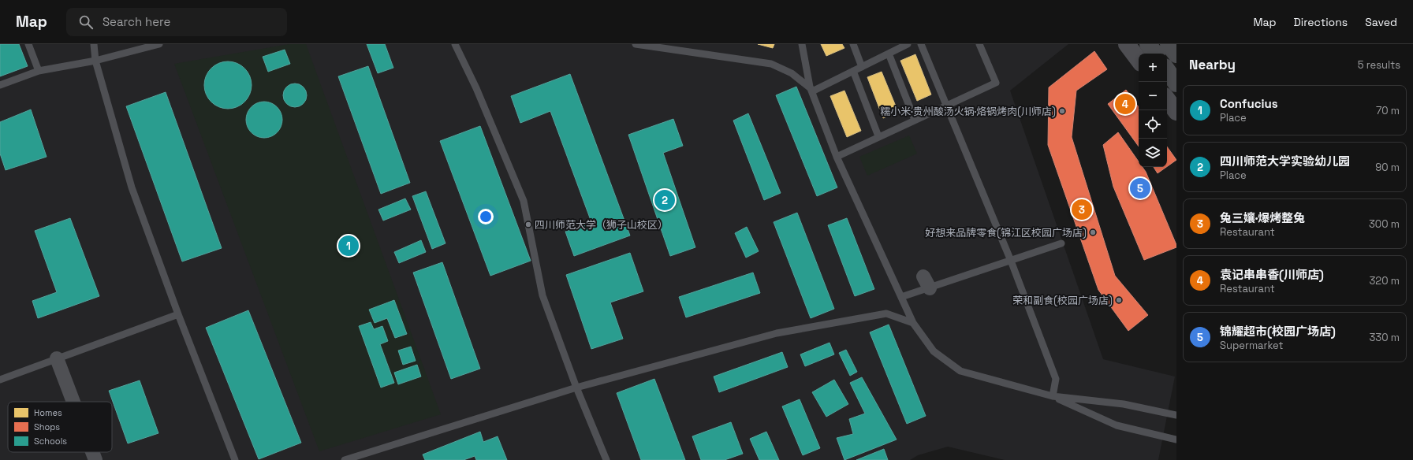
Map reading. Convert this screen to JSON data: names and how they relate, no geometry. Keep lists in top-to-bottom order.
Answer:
{
  "places": [
    "糯小米·贵州酸汤火锅·烙锅烤肉(川师店)",
    "四川师范大学（狮子山校区）",
    "好想来品牌零食(锦江区校园广场店)",
    "荣和副食(校园广场店)"
  ],
  "legend": ["Homes", "Shops", "Schools"],
  "page": {
    "header": "Map",
    "search": "Search here",
    "nav": ["Map", "Directions", "Saved"],
    "heading": ["Nearby", "5 results"],
    "map_buttons": ["+", "−"],
    "list": [
      {
        "mark": "1",
        "name": "Confucius",
        "note": "Place",
        "value": "70 m"
      },
      {
        "mark": "2",
        "name": "四川师范大学实验幼儿园",
        "note": "Place",
        "value": "90 m"
      },
      {
        "mark": "3",
        "name": "兔三孃·爆烤整兔",
        "note": "Restaurant",
        "value": "300 m"
      },
      {
        "mark": "4",
        "name": "袁记串串香(川师店)",
        "note": "Restaurant",
        "value": "320 m"
      },
      {
        "mark": "5",
        "name": "锦耀超市(校园广场店)",
        "note": "Supermarket",
        "value": "330 m"
      }
    ],
    "pins": [
      "4",
      "5",
      "2",
      "3",
      "1"
    ]
  }
}
